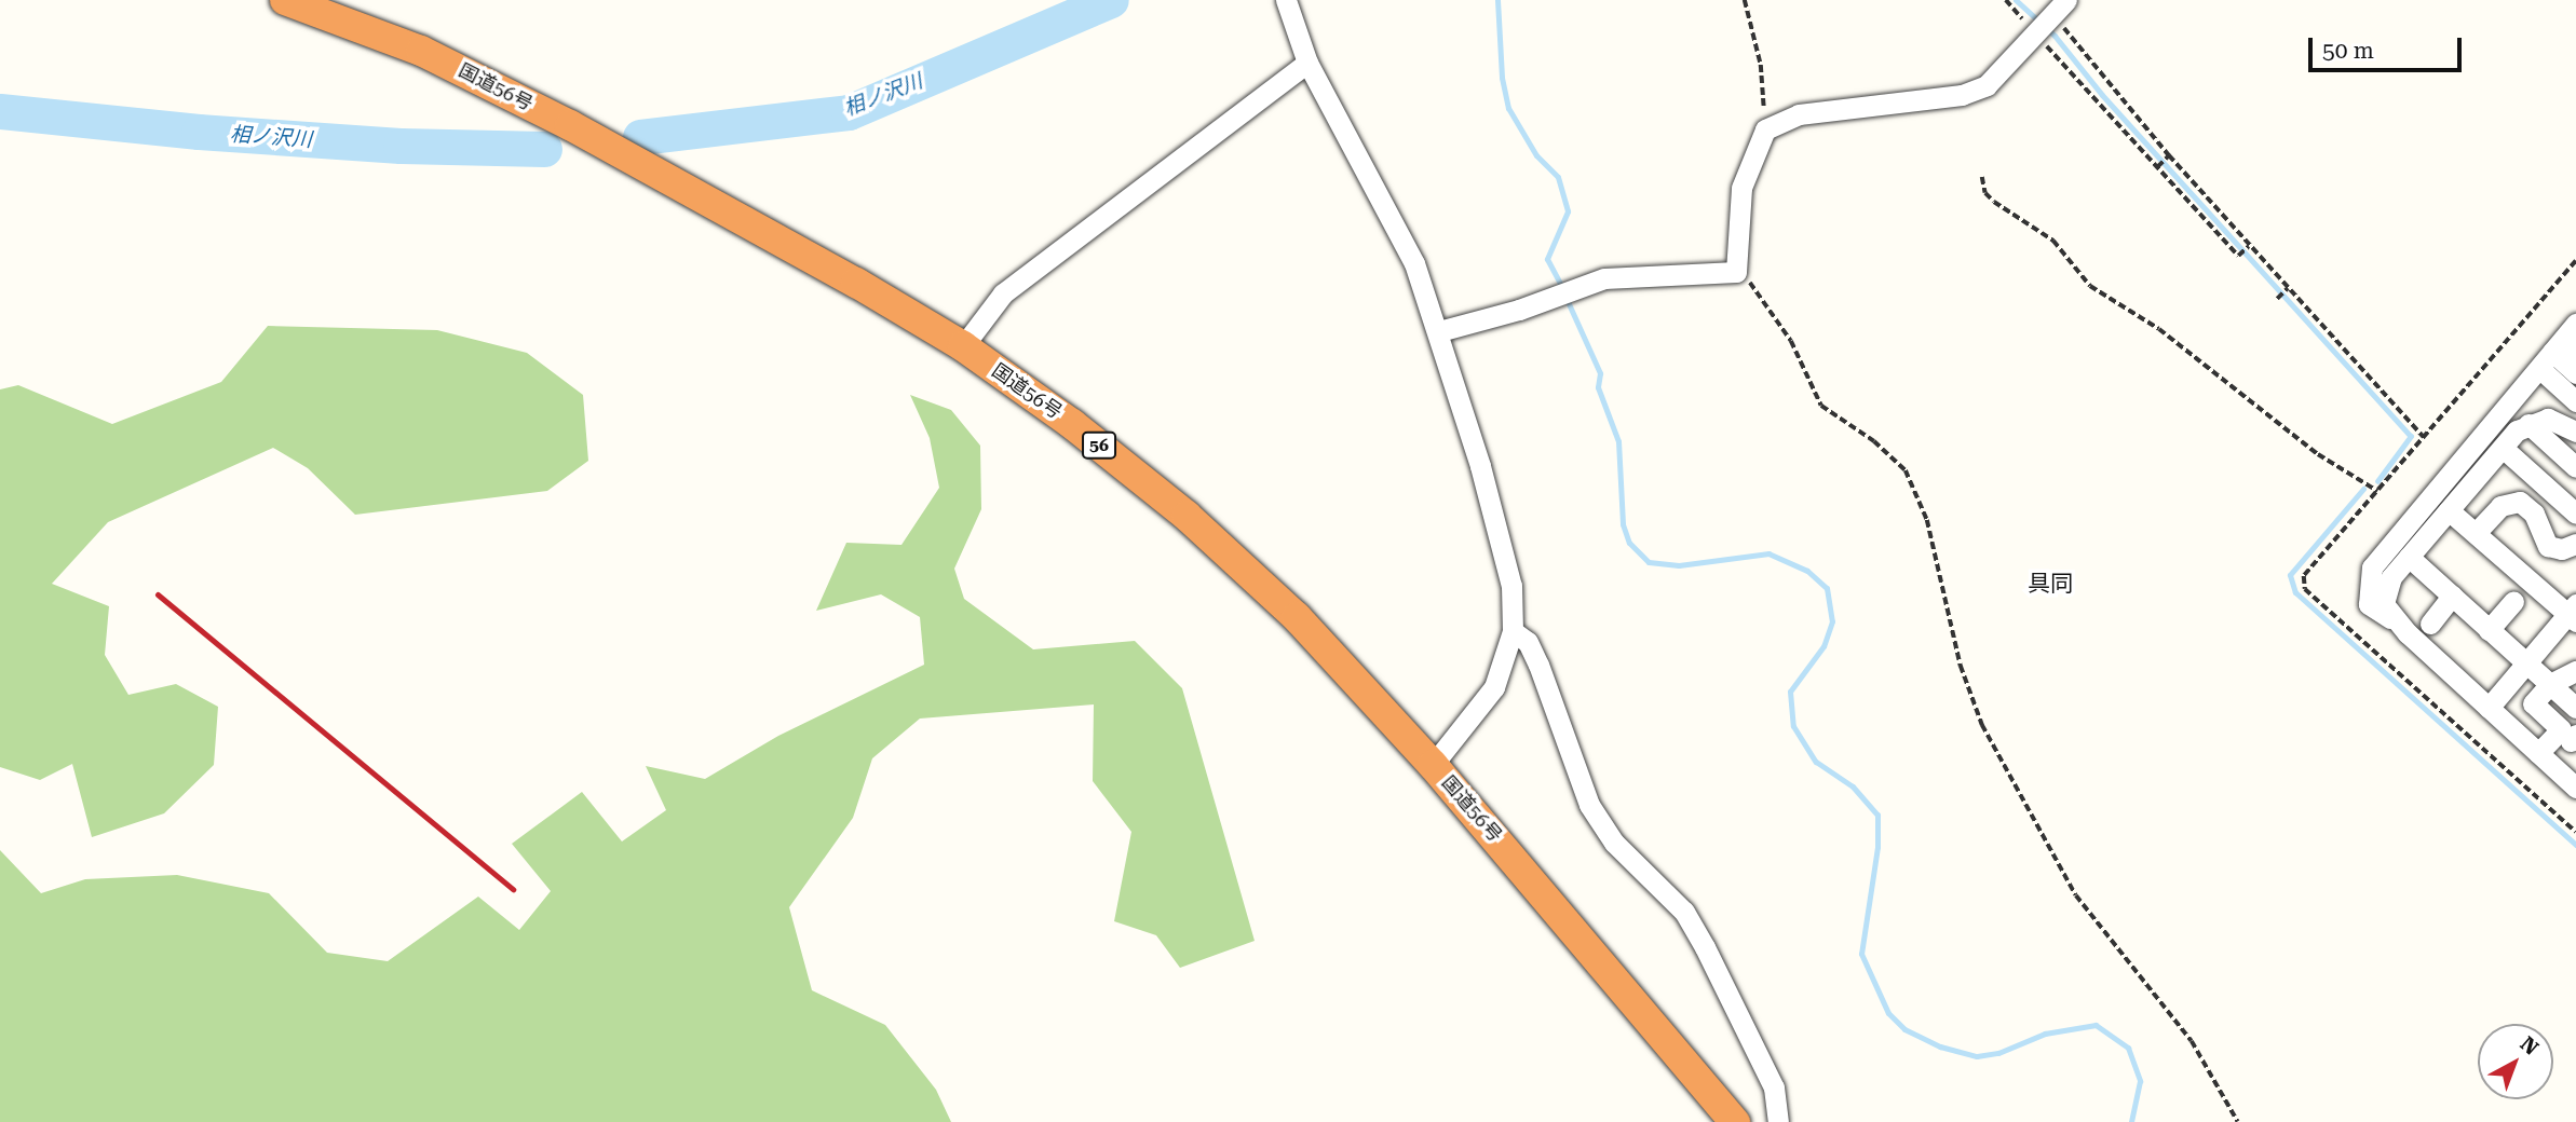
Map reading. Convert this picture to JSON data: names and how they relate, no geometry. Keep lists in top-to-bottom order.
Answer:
{
  "streets": {
    "highway": ["国道56号", "56"]
  },
  "districts": ["具同"],
  "water": ["相ノ沢川"],
  "scale_bar": "50 m",
  "north": "top right"
}
